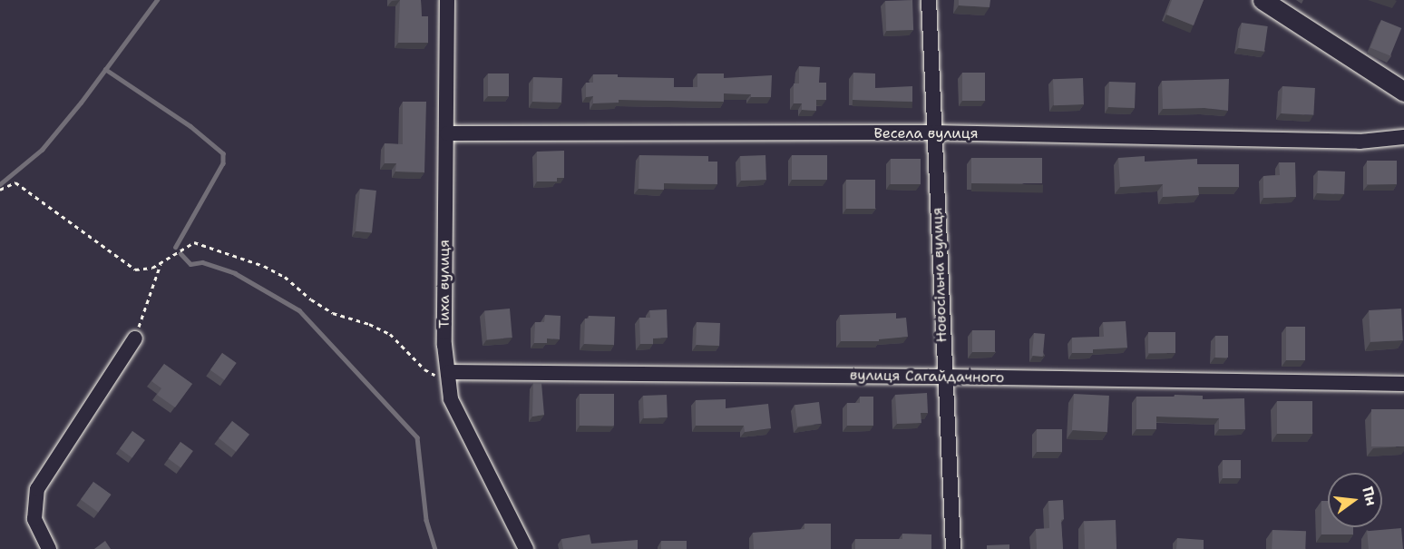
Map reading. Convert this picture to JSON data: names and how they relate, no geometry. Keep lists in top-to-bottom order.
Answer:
{
  "streets": {
    "street": [
      "Весела вулиця",
      "Новосільна вулиця",
      "Тиха вулиця",
      "вулиця Сагайдачного"
    ]
  },
  "crossings": [
    ["Весела вулиця", "Новосільна вулиця"],
    ["Весела вулиця", "Тиха вулиця"],
    ["Новосільна вулиця", "вулиця Сагайдачного"],
    ["Тиха вулиця", "вулиця Сагайдачного"]
  ],
  "north": "right"
}
